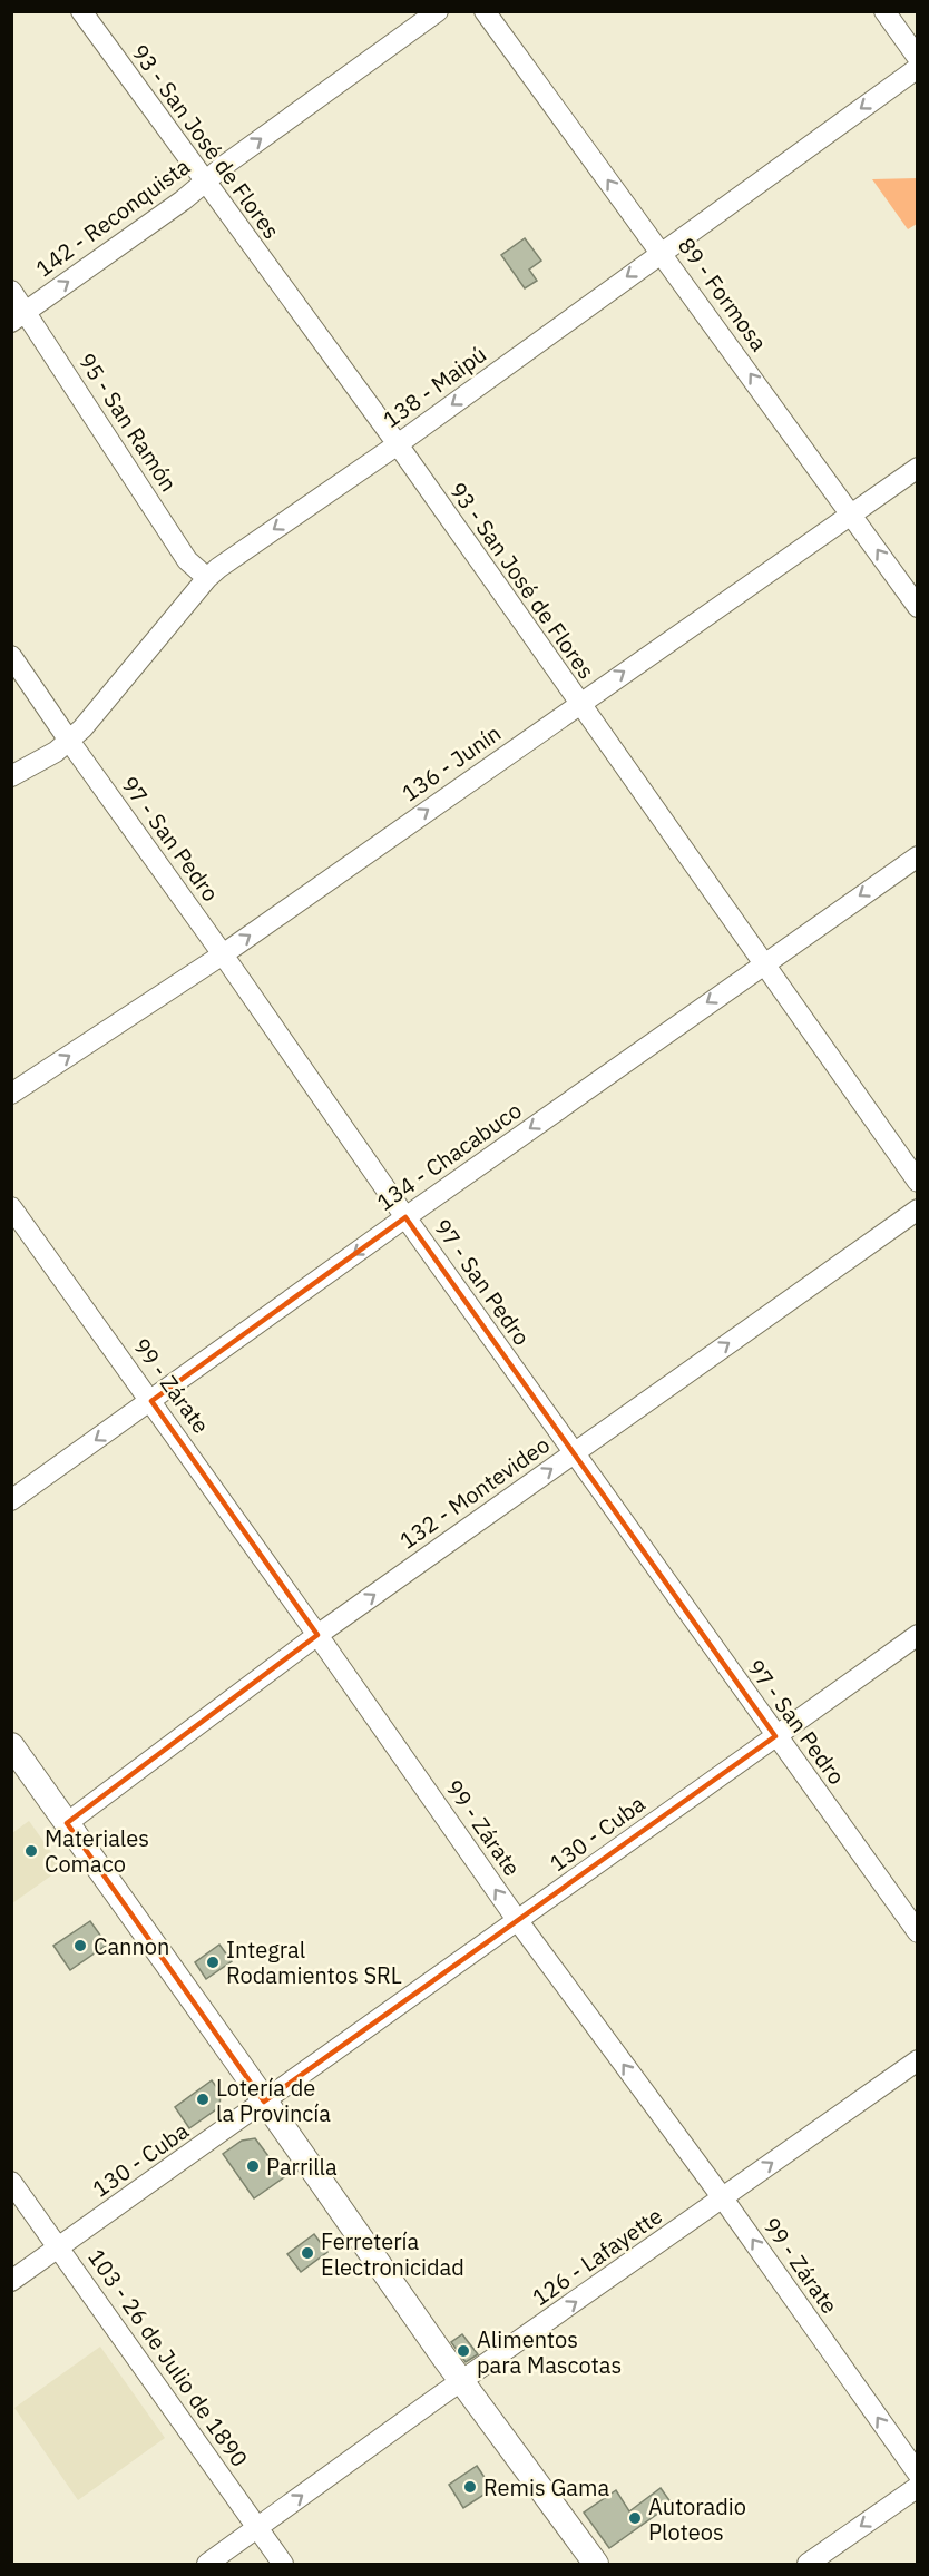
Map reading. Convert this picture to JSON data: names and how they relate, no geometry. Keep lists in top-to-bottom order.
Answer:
{
  "streets": {
    "street": [
      "93 - San José de Flores",
      "142 - Reconquista",
      "89 - Formosa",
      "138 - Maipú",
      "95 - San Ramón",
      "136 - Junín",
      "97 - San Pedro",
      "134 - Chacabuco",
      "99 - Zárate",
      "132 - Montevideo",
      "130 - Cuba",
      "126 - Lafayette",
      "103 - 26 de Julio de 1890"
    ]
  },
  "crossings": [
    ["93 - San José de Flores", "142 - Reconquista"],
    ["93 - San José de Flores", "138 - Maipú"],
    ["93 - San José de Flores", "136 - Junín"],
    ["93 - San José de Flores", "134 - Chacabuco"],
    ["142 - Reconquista", "95 - San Ramón"],
    ["89 - Formosa", "138 - Maipú"],
    ["89 - Formosa", "136 - Junín"],
    ["138 - Maipú", "95 - San Ramón"],
    ["138 - Maipú", "97 - San Pedro"],
    ["136 - Junín", "97 - San Pedro"],
    ["97 - San Pedro", "134 - Chacabuco"],
    ["97 - San Pedro", "132 - Montevideo"],
    ["97 - San Pedro", "130 - Cuba"],
    ["134 - Chacabuco", "99 - Zárate"],
    ["99 - Zárate", "132 - Montevideo"],
    ["99 - Zárate", "130 - Cuba"],
    ["99 - Zárate", "126 - Lafayette"],
    ["130 - Cuba", "103 - 26 de Julio de 1890"],
    ["126 - Lafayette", "103 - 26 de Julio de 1890"]
  ],
  "one_way": [
    "142 - Reconquista",
    "89 - Formosa",
    "138 - Maipú",
    "136 - Junín",
    "134 - Chacabuco",
    "99 - Zárate",
    "132 - Montevideo",
    "126 - Lafayette"
  ],
  "places": [
    "Materiales Comaco",
    "Cannon",
    "Integral Rodamientos SRL",
    "Lotería de la Provincía",
    "Parrilla",
    "Ferretería Electronicidad",
    "Alimentos para Mascotas",
    "Remis Gama",
    "Autoradio Ploteos"
  ]
}
